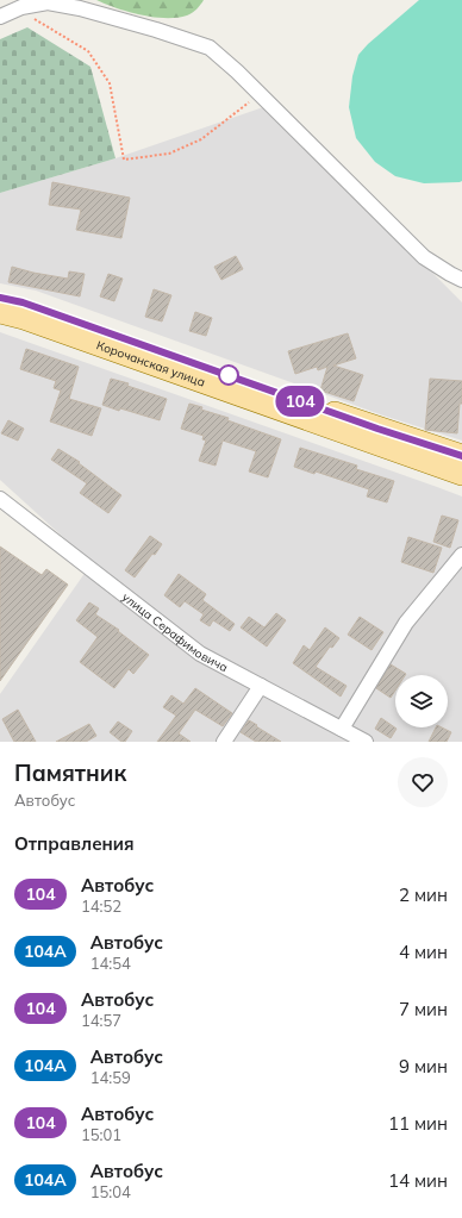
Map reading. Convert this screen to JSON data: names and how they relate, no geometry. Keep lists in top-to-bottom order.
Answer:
{
  "streets": {
    "main road": ["Корочанская улица"],
    "street": ["улица Серафимовича"]
  },
  "lines": ["bus line 104"],
  "page": {
    "on_map": "104",
    "heading": [
      ["Памятник", "Автобус"],
      "Отправления"
    ],
    "list": [
      {
        "mark": "104",
        "name": "Автобус",
        "note": "14:52",
        "value": "2 мин"
      },
      {
        "mark": "104А",
        "name": "Автобус",
        "note": "14:54",
        "value": "4 мин"
      },
      {
        "mark": "104",
        "name": "Автобус",
        "note": "14:57",
        "value": "7 мин"
      },
      {
        "mark": "104А",
        "name": "Автобус",
        "note": "14:59",
        "value": "9 мин"
      },
      {
        "mark": "104",
        "name": "Автобус",
        "note": "15:01",
        "value": "11 мин"
      },
      {
        "mark": "104А",
        "name": "Автобус",
        "note": "15:04",
        "value": "14 мин"
      }
    ]
  }
}
